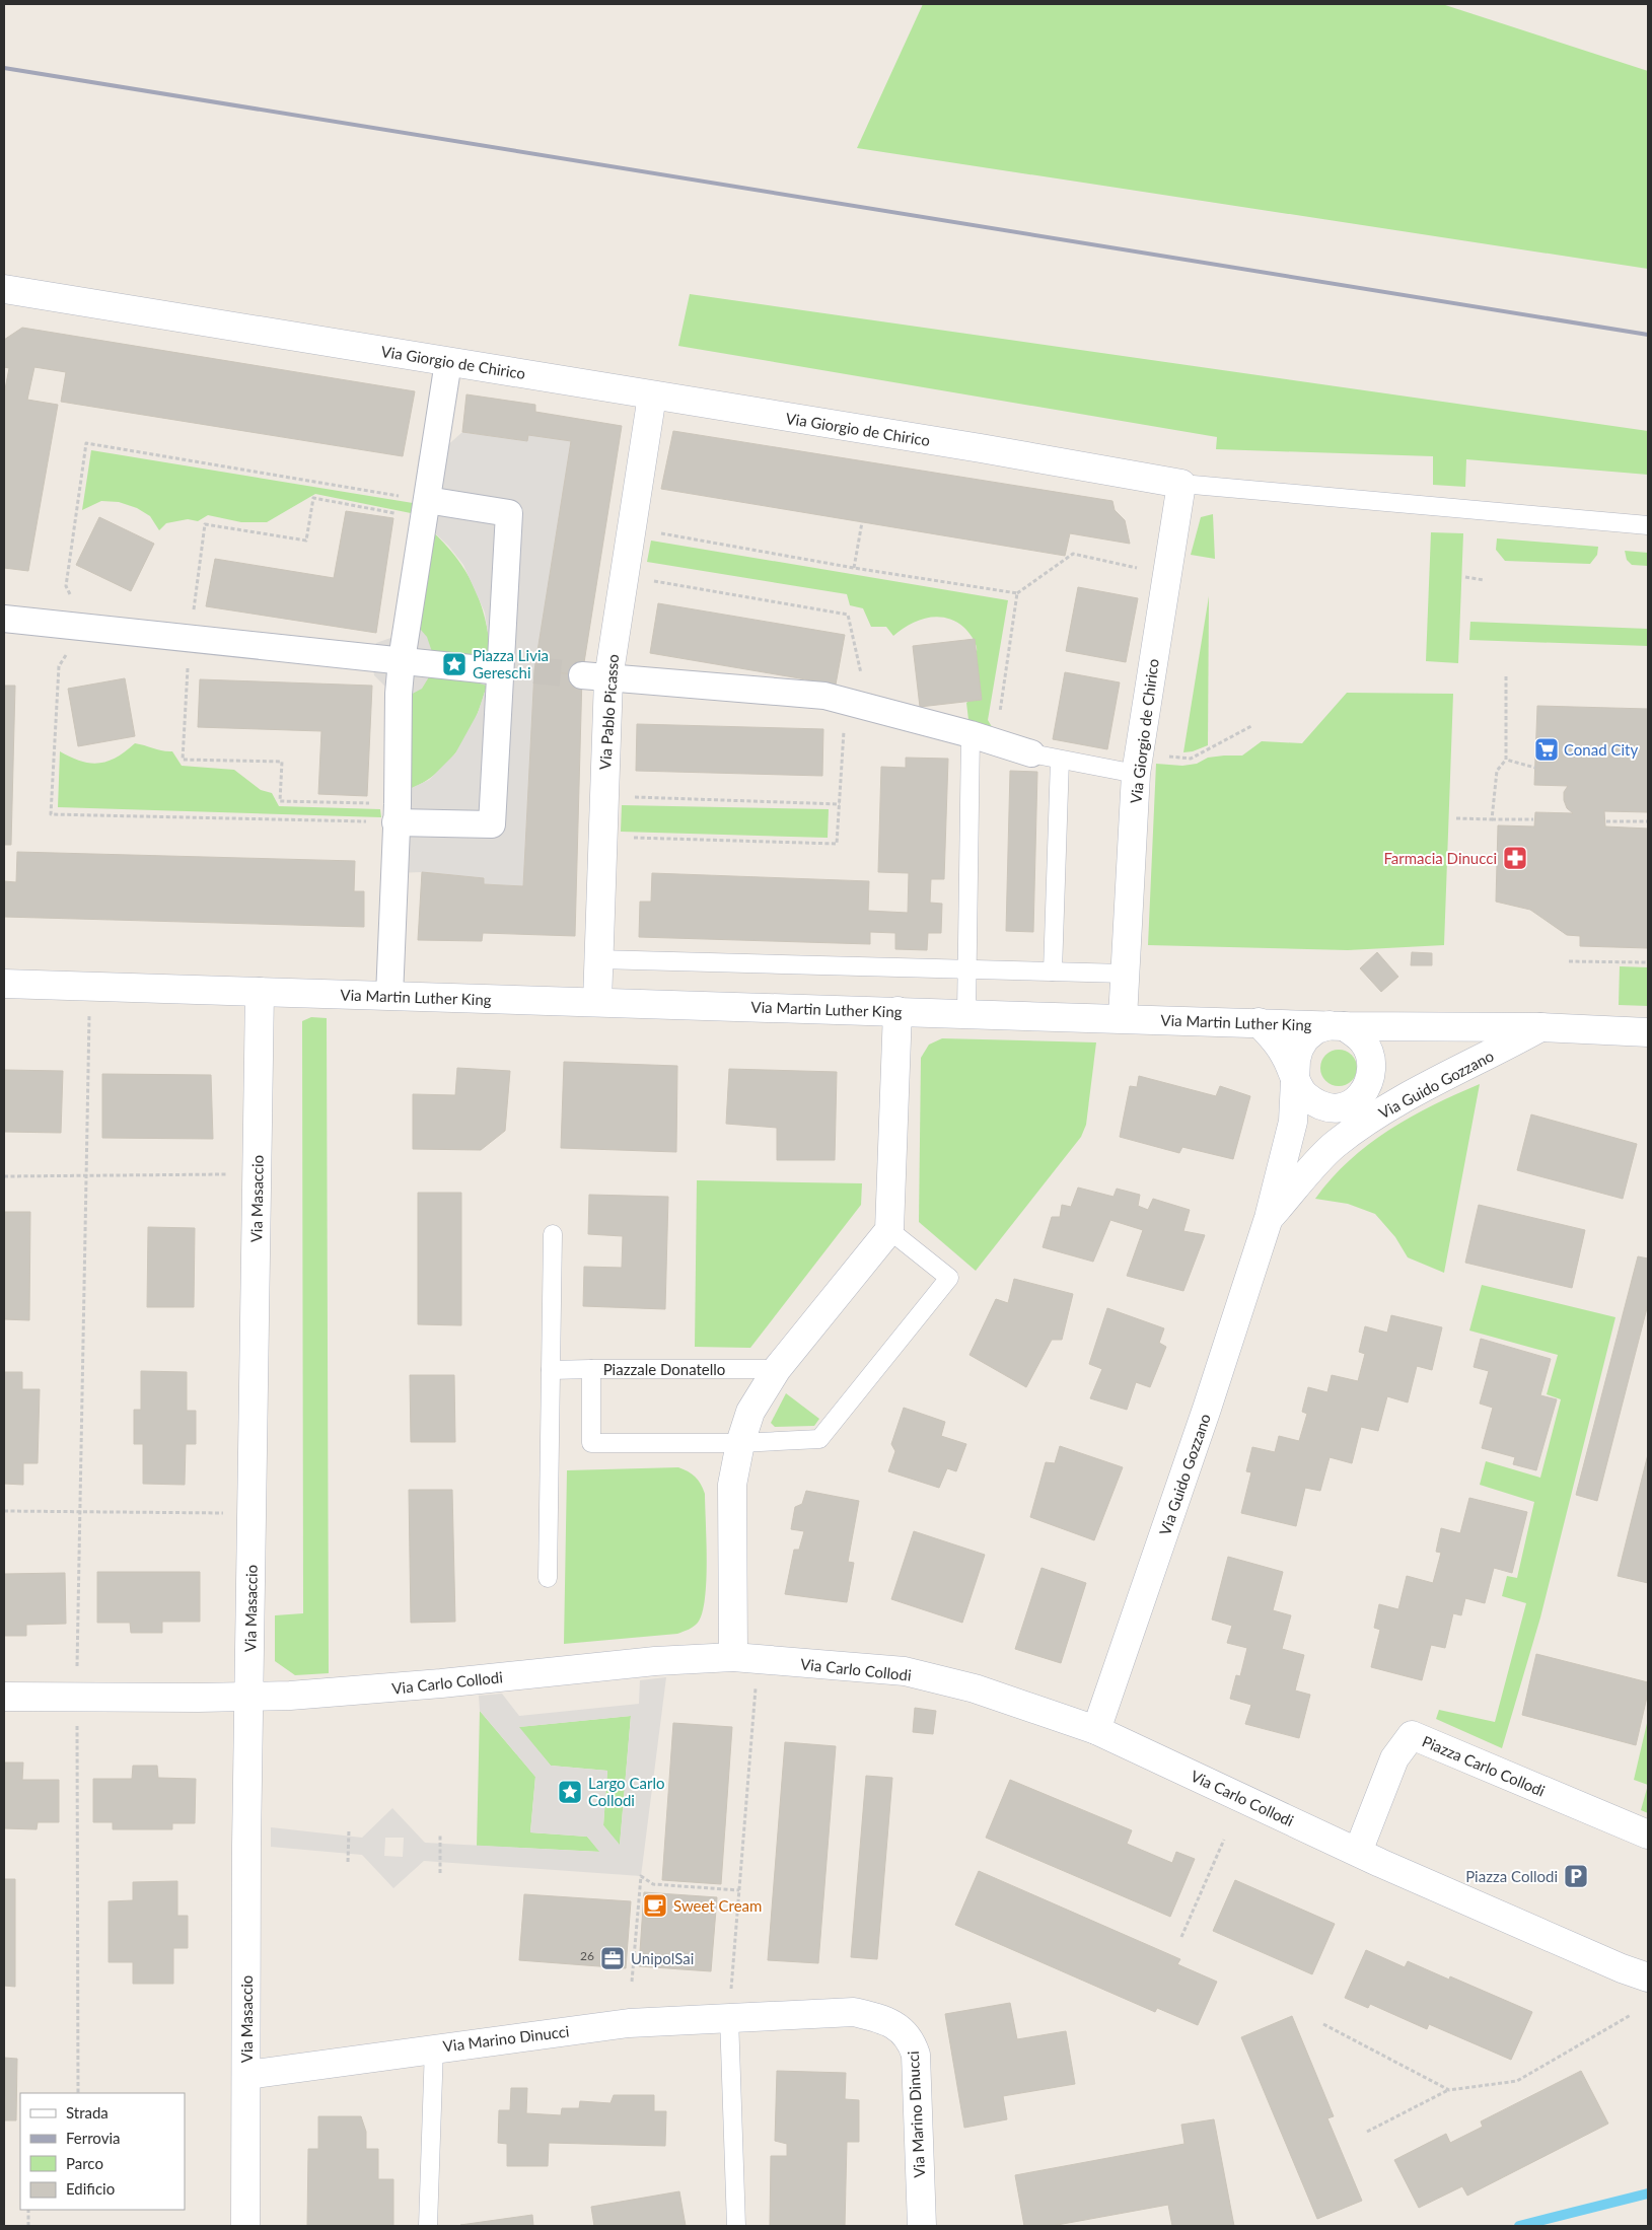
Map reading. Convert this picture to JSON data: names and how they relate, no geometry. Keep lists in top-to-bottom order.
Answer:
{
  "streets": {
    "street": [
      "Via Giorgio de Chirico",
      "Via Pablo Picasso",
      "Via Martin Luther King",
      "Via Guido Gozzano",
      "Via Masaccio",
      "Via Carlo Collodi",
      "Piazza Carlo Collodi",
      "Via Marino Dinucci"
    ],
    "lane": ["Piazzale Donatello"]
  },
  "crossings": [
    ["Via Giorgio de Chirico", "Via Pablo Picasso"],
    ["Via Giorgio de Chirico", "Via Martin Luther King"],
    ["Via Pablo Picasso", "Via Martin Luther King"],
    ["Via Martin Luther King", "Via Guido Gozzano"],
    ["Via Martin Luther King", "Via Masaccio"],
    ["Via Guido Gozzano", "Via Carlo Collodi"],
    ["Via Masaccio", "Via Carlo Collodi"],
    ["Via Masaccio", "Via Marino Dinucci"],
    ["Via Carlo Collodi", "Piazza Carlo Collodi"]
  ],
  "places": {
    "place": ["Piazza Livia Gereschi", "Largo Carlo Collodi"],
    "supermarket": ["Conad City"],
    "pharmacy": ["Farmacia Dinucci"],
    "parking": ["Piazza Collodi"],
    "cafe": ["Sweet Cream"],
    "office": ["UnipolSai"]
  },
  "house_numbers": ["26"],
  "legend": [
    "Strada",
    "Ferrovia",
    "Parco",
    "Edificio"
  ]
}
